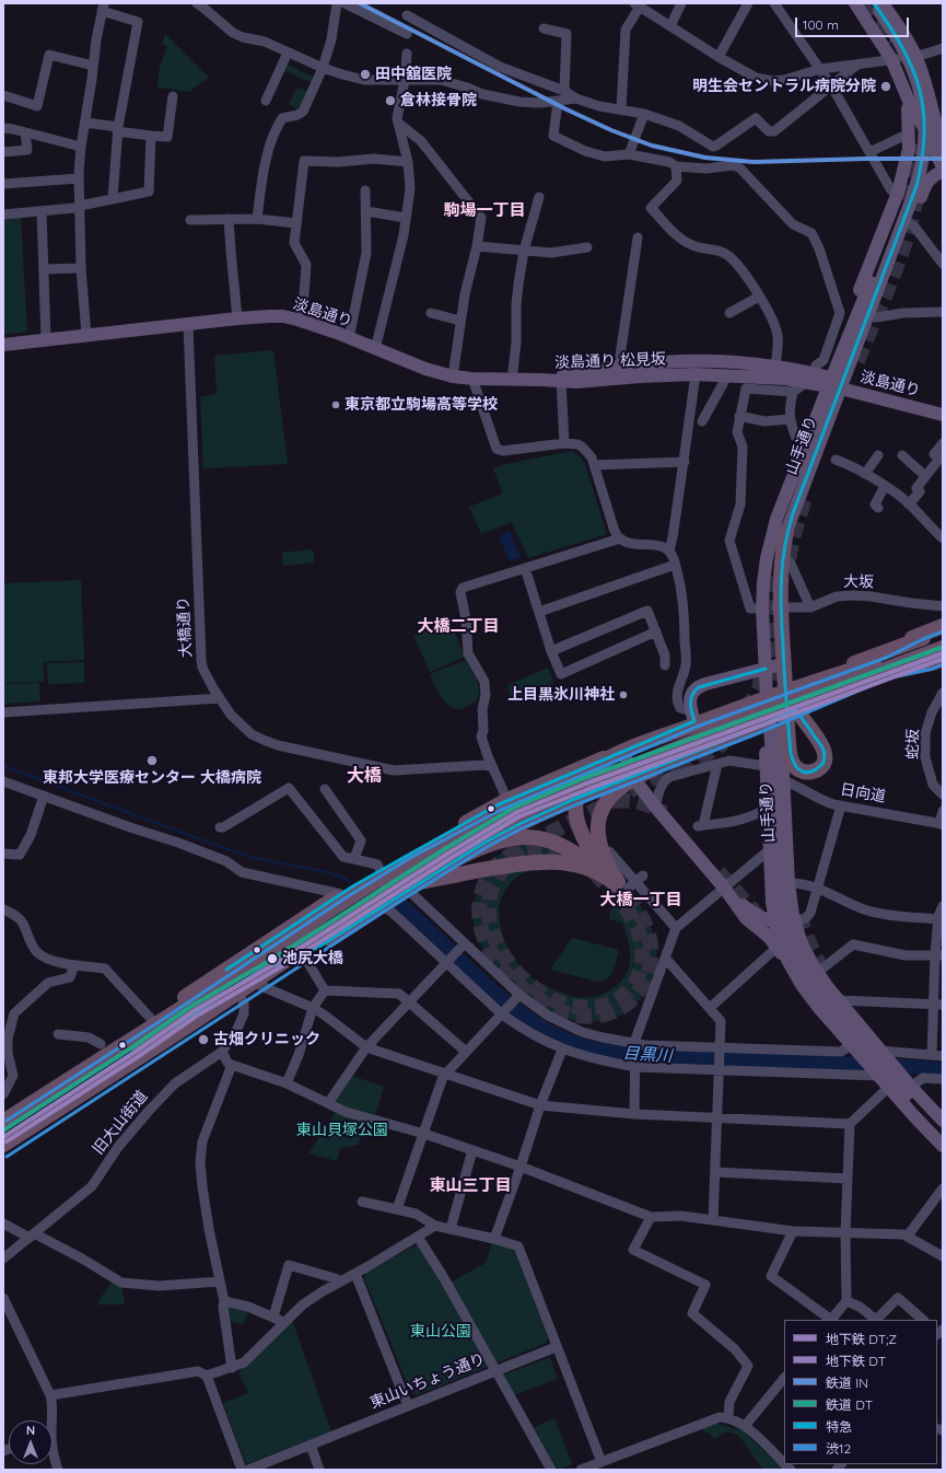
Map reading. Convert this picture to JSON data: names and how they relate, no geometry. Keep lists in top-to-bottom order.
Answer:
{
  "streets": {
    "main road": ["淡島通り", "淡島通り 松見坂", "山手通り"],
    "street": [
      "大坂",
      "大橋通り",
      "蛇坂",
      "日向道",
      "旧大山街道",
      "東山いちょう通り"
    ]
  },
  "crossings": [
    ["淡島通り", "淡島通り 松見坂"],
    ["淡島通り", "山手通り"],
    ["淡島通り", "大橋通り"],
    ["淡島通り 松見坂", "山手通り"],
    ["山手通り", "大坂"],
    ["山手通り", "日向道"]
  ],
  "districts": [
    "駒場一丁目",
    "大橋二丁目",
    "大橋",
    "大橋一丁目",
    "東山三丁目"
  ],
  "water": ["目黒川"],
  "parks": ["東山貝塚公園", "東山公園"],
  "places": [
    "田中舘医院",
    "明生会セントラル病院分院",
    "倉林接骨院",
    "東京都立駒場高等学校",
    "上目黒氷川神社",
    "東邦大学医療センター 大橋病院",
    "池尻大橋",
    "古畑クリニック"
  ],
  "lines": [
    "rail line IN",
    "transit line 特急",
    "transit line 渋12",
    "rail line DT",
    "metro line DT;Z",
    "metro line DT"
  ],
  "legend": [
    "地下鉄 DT;Z",
    "地下鉄 DT",
    "鉄道 IN",
    "鉄道 DT",
    "特急",
    "渋12"
  ],
  "scale_bar": "100 m",
  "north": "top"
}
